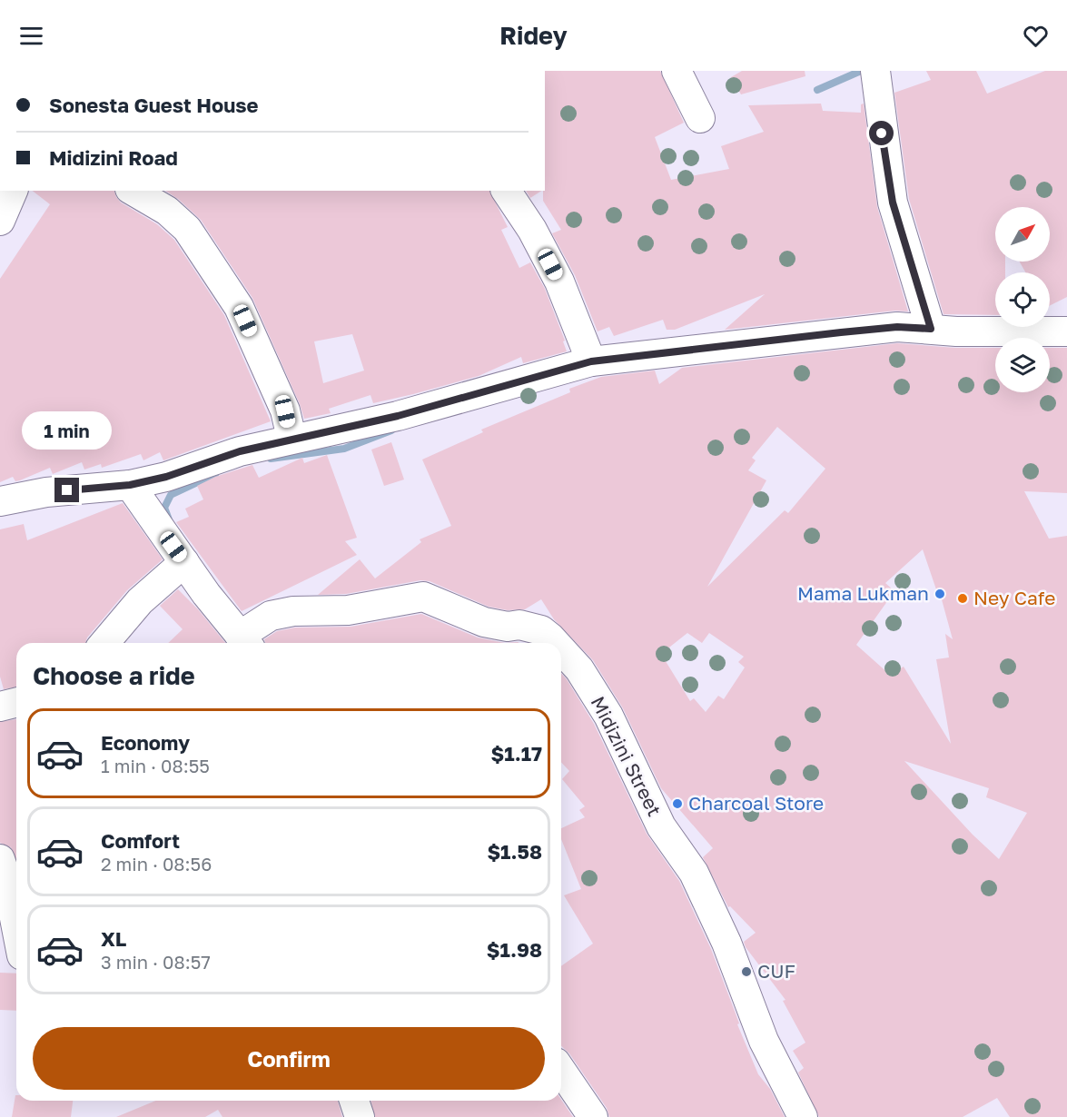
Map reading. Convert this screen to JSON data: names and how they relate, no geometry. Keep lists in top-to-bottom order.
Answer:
{
  "streets": {
    "street": ["Midizini Street"]
  },
  "places": [
    "Mama Lukman",
    "Ney Cafe",
    "Charcoal Store",
    "CUF"
  ],
  "north": "top right",
  "page": {
    "header": "Ridey",
    "banner": ["Sonesta Guest House", "Midizini Road"],
    "bubble": "1 min",
    "heading": "Choose a ride",
    "list": [
      {
        "name": "Economy",
        "note": "1 min · 08:55",
        "value": "$1.17"
      },
      {
        "name": "Comfort",
        "note": "2 min · 08:56",
        "value": "$1.58"
      },
      {
        "name": "XL",
        "note": "3 min · 08:57",
        "value": "$1.98"
      }
    ],
    "buttons": "Confirm"
  }
}
